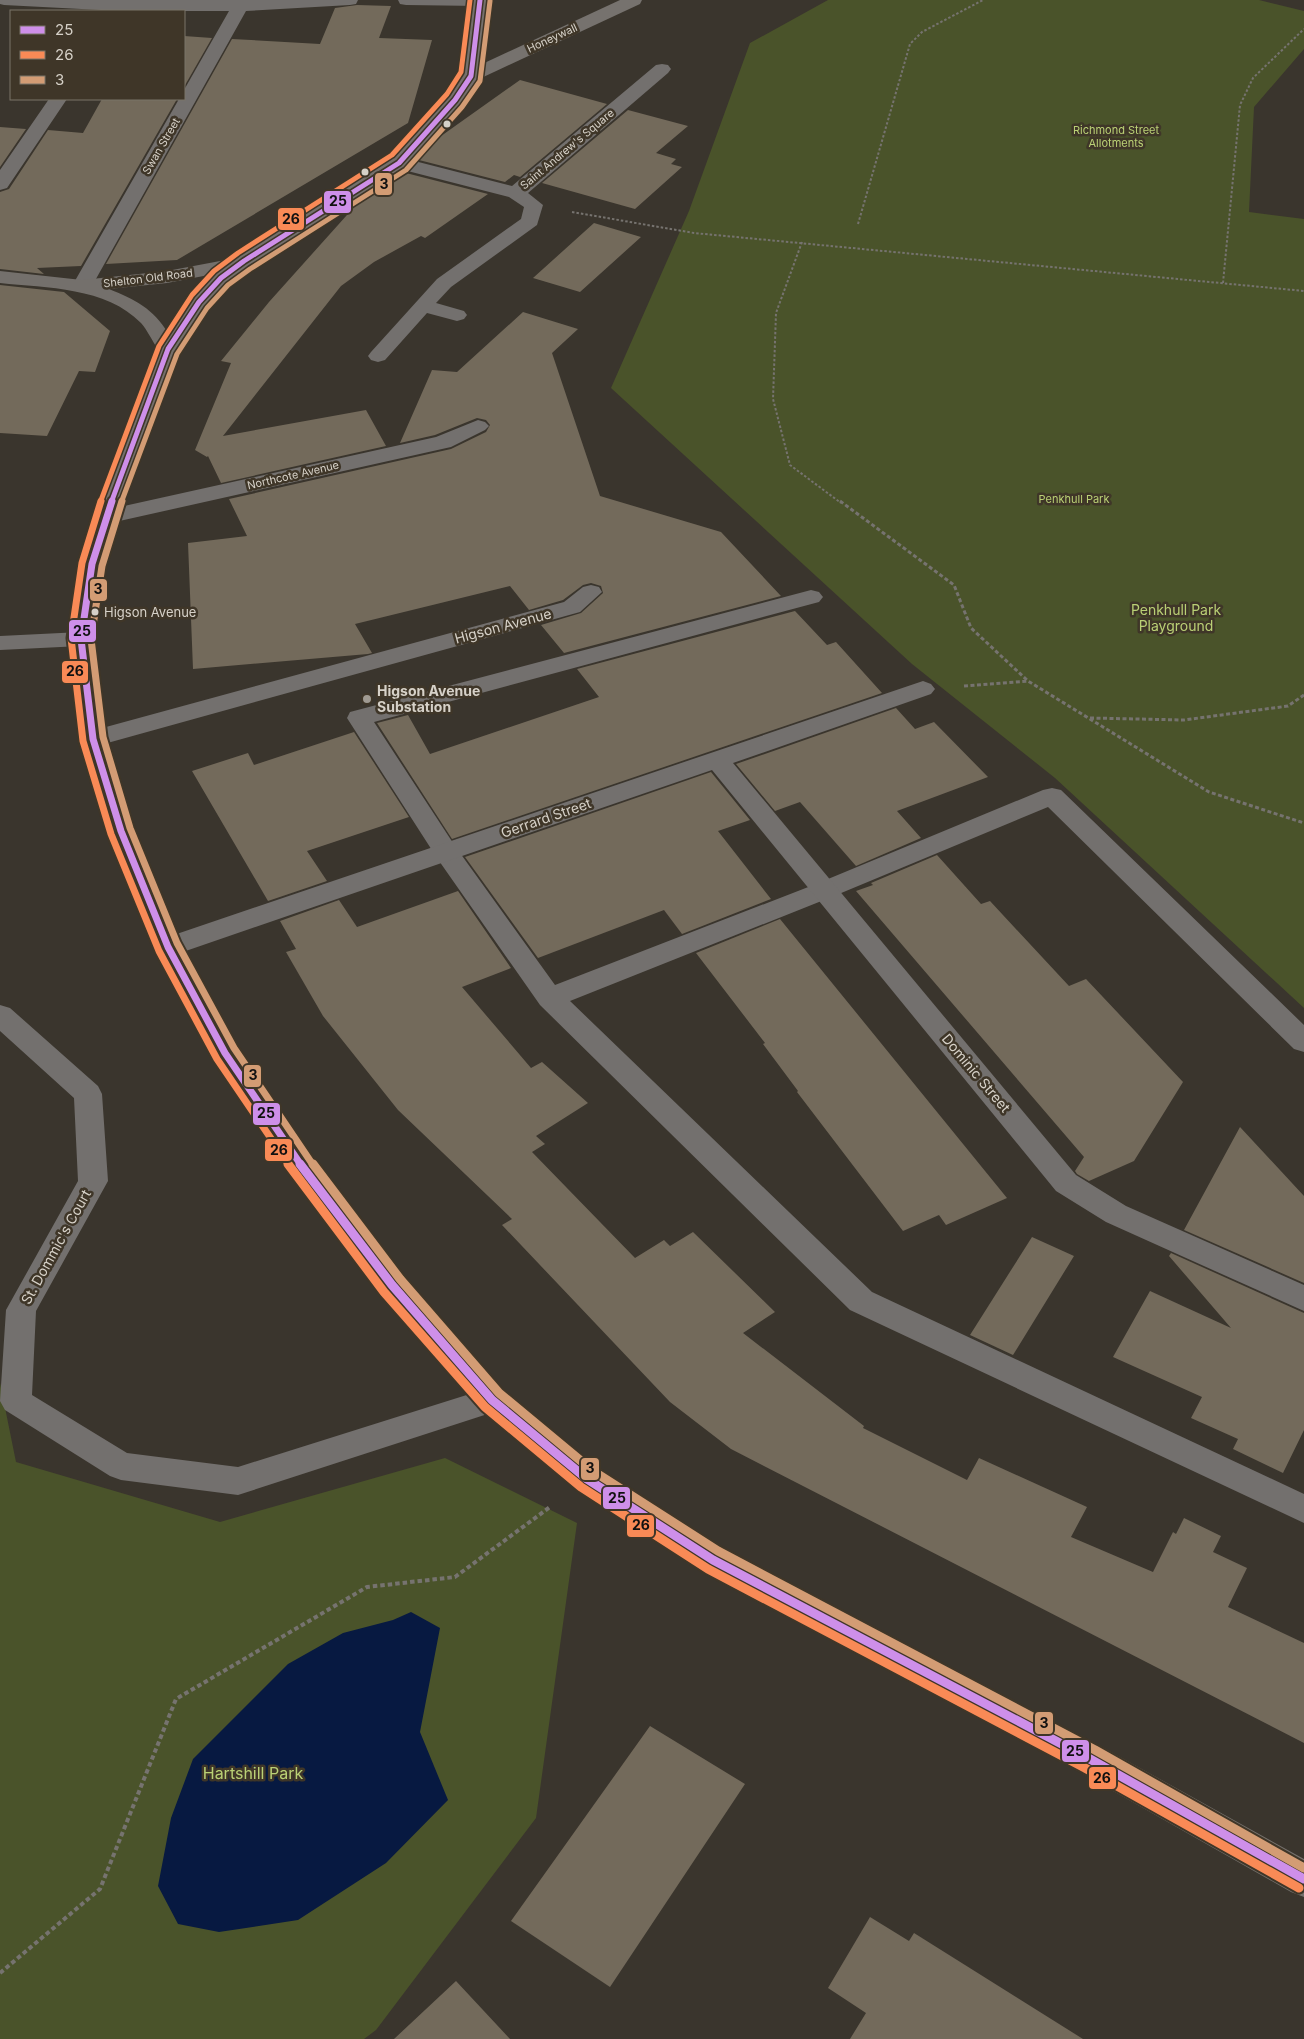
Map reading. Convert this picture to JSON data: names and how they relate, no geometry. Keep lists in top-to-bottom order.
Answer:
{
  "streets": {
    "main road": ["Shelton Old Road"],
    "street": [
      "Honeywall",
      "Swan Street",
      "Saint Andrew's Square",
      "Northcote Avenue",
      "Higson Avenue",
      "Gerrard Street",
      "Dominic Street",
      "St. Dommic's Court"
    ]
  },
  "crossings": [
    ["Swan Street", "Shelton Old Road"],
    ["Gerrard Street", "Dominic Street"]
  ],
  "parks": [
    "Richmond Street Allotments",
    "Penkhull Park",
    "Penkhull Park Playground",
    "Hartshill Park"
  ],
  "places": ["Higson Avenue", "Higson Avenue Substation"],
  "lines": ["transit line 25", "transit line 26", "transit line 3"],
  "legend": ["25", "26", "3"]
}
